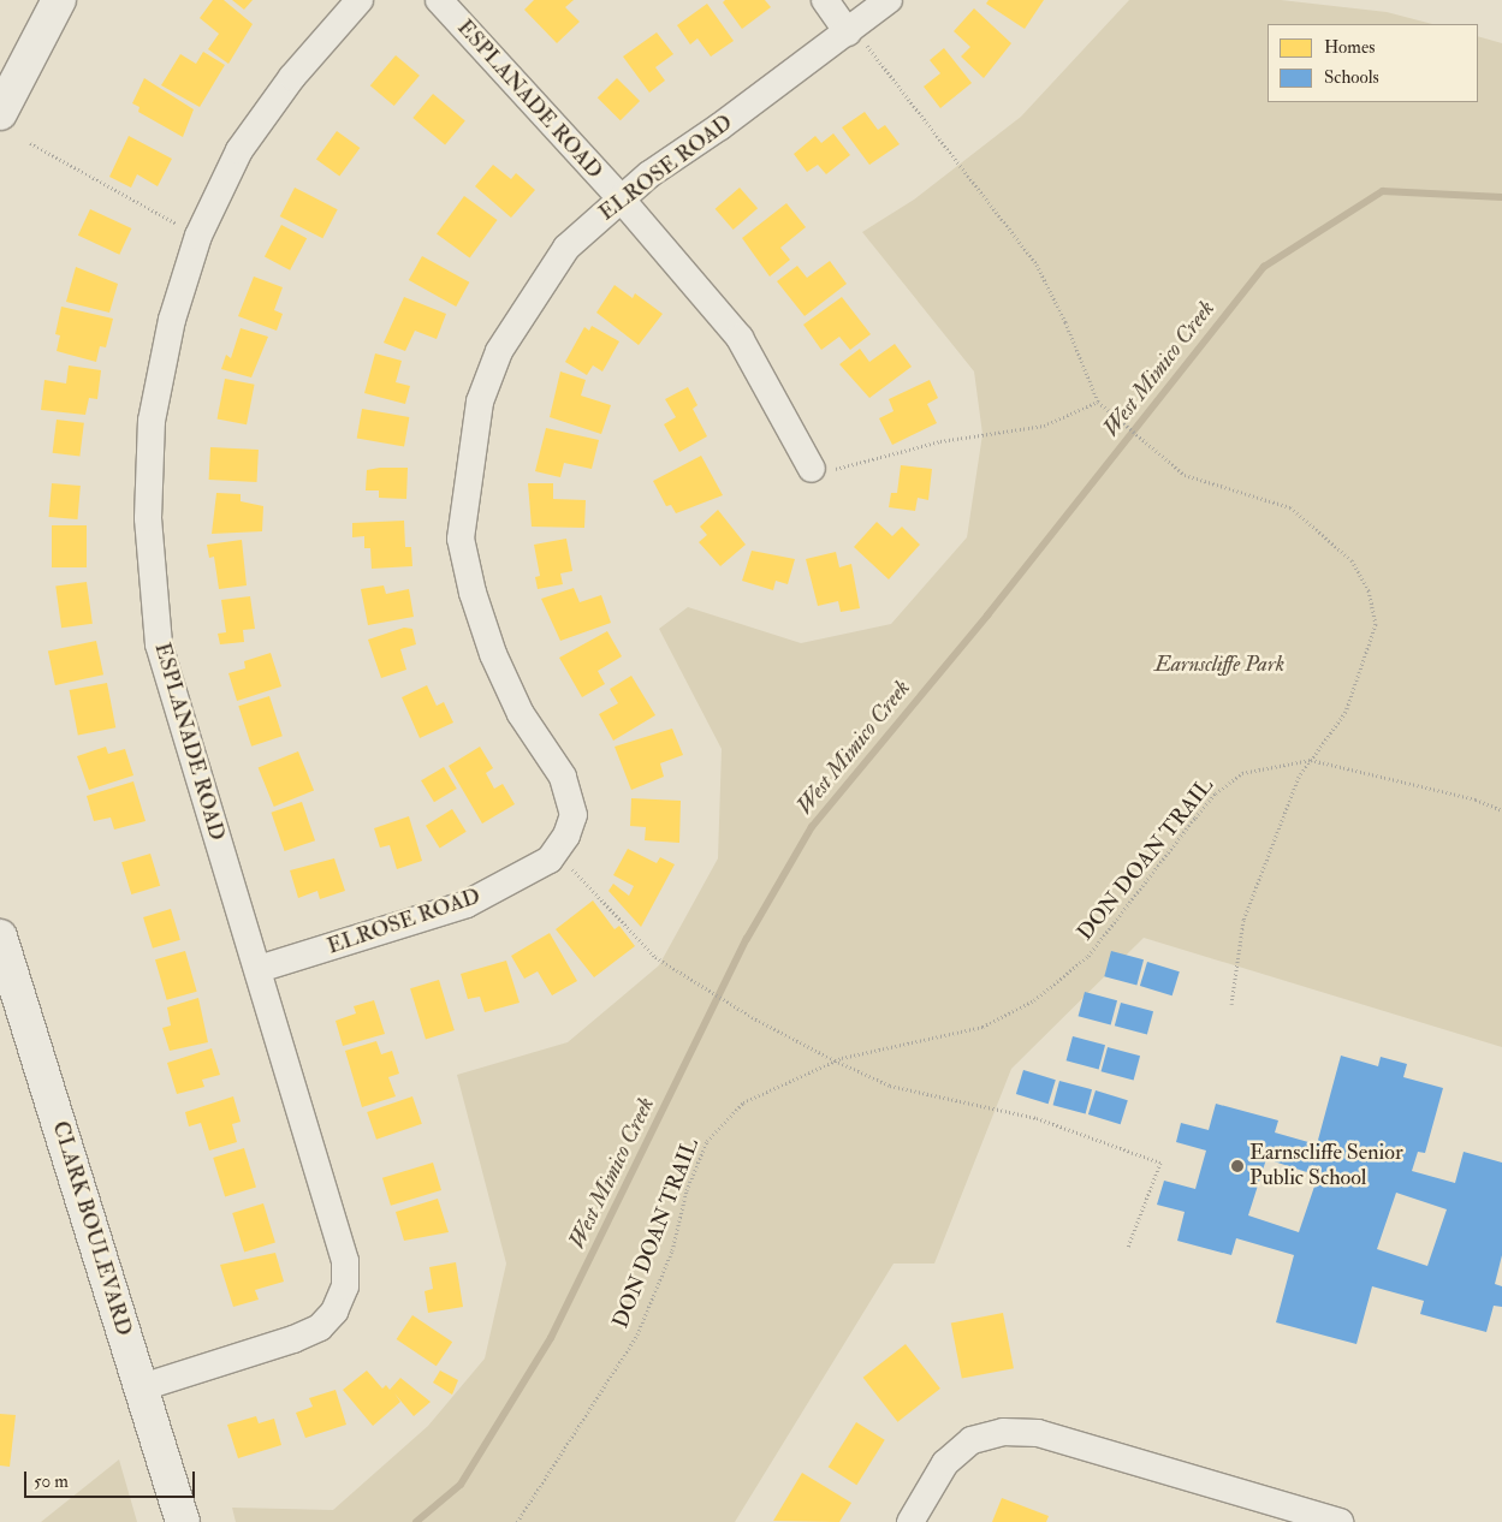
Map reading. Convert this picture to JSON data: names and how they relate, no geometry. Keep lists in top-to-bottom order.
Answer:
{
  "streets": {
    "street": ["ESPLANADE ROAD", "ELROSE ROAD", "CLARK BOULEVARD"],
    "path": ["DON DOAN TRAIL"]
  },
  "crossings": [
    ["ESPLANADE ROAD", "ELROSE ROAD"],
    ["ESPLANADE ROAD", "CLARK BOULEVARD"]
  ],
  "water": ["West Mimico Creek"],
  "parks": ["Earnscliffe Park"],
  "places": ["Earnscliffe Senior Public School"],
  "legend": ["Homes", "Schools"],
  "scale_bar": "50 m"
}
